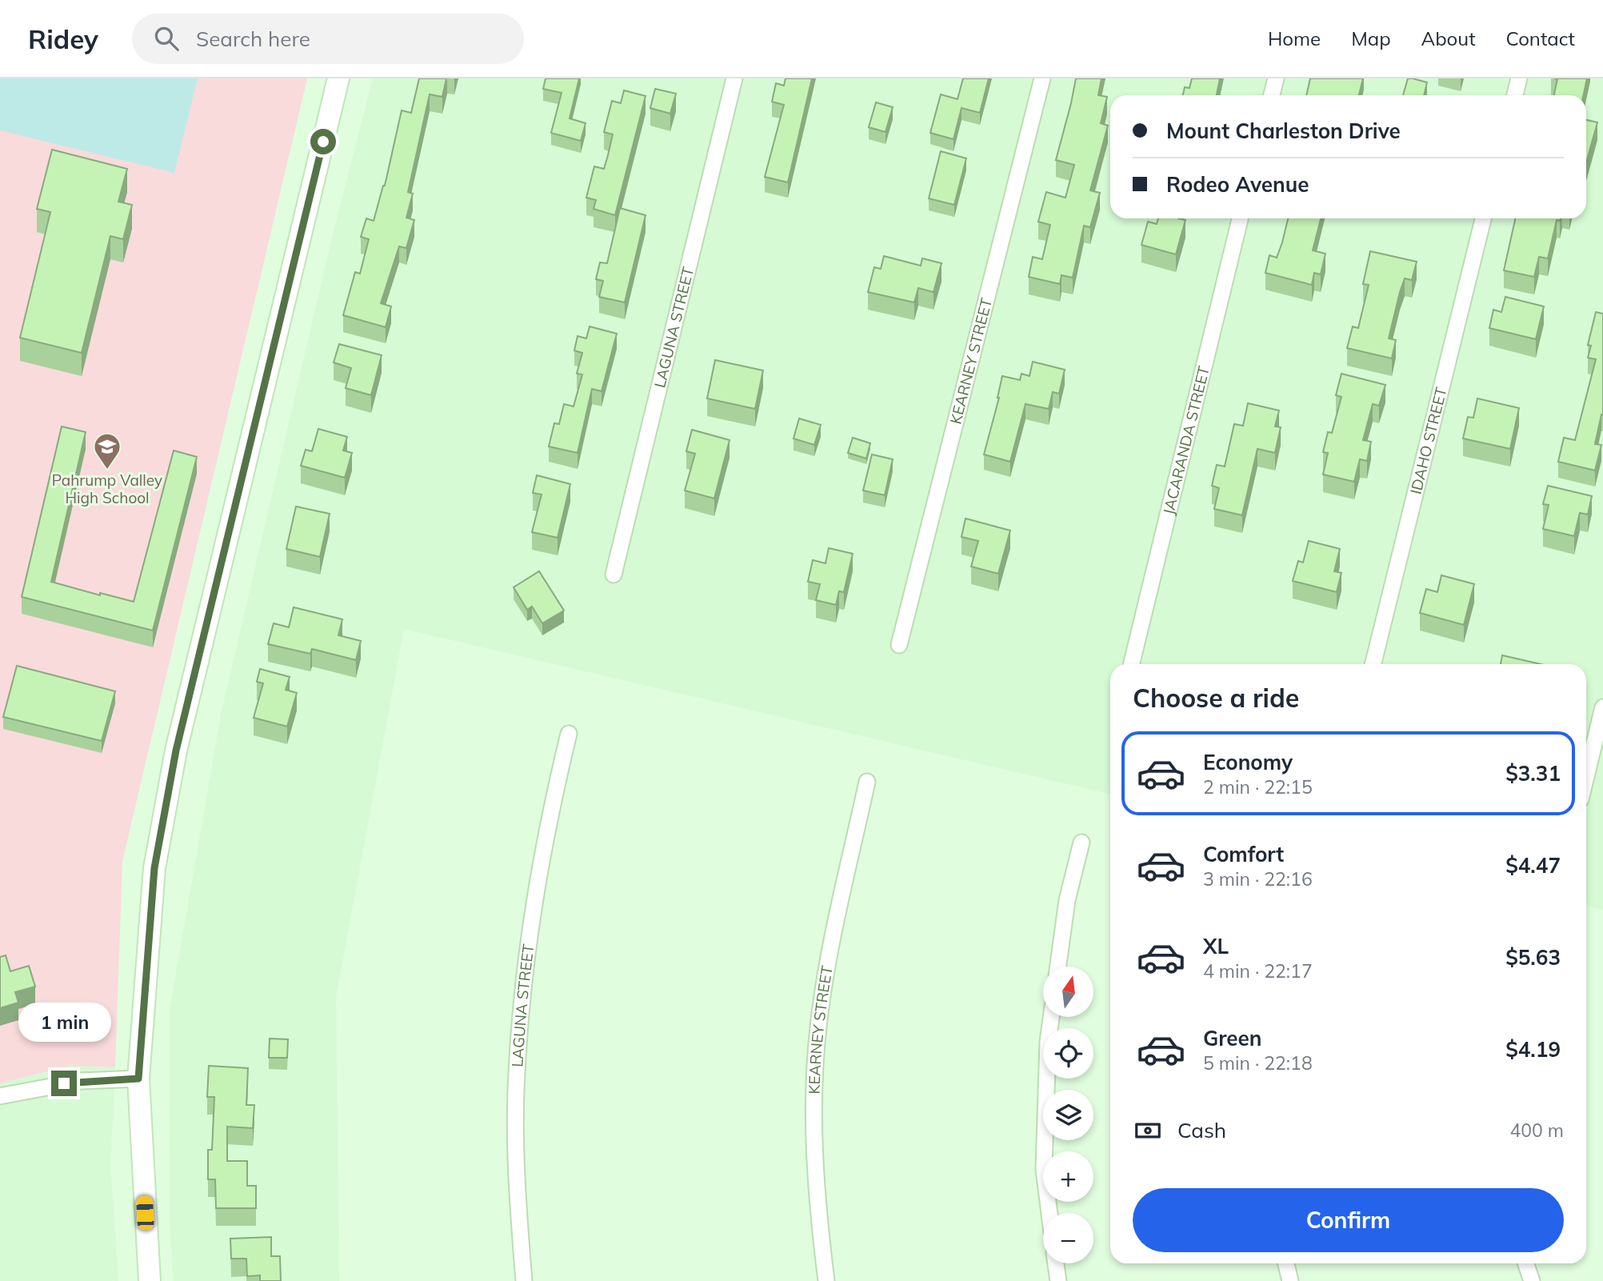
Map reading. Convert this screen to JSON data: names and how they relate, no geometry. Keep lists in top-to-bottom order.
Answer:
{
  "streets": {
    "street": [
      "LAGUNA STREET",
      "KEARNEY STREET",
      "JACARANDA STREET",
      "IDAHO STREET"
    ]
  },
  "places": {
    "school or university": ["Pahrump Valley High School"]
  },
  "north": "top",
  "page": {
    "header": "Ridey",
    "search": "Search here",
    "nav": [
      "Home",
      "Map",
      "About",
      "Contact"
    ],
    "banner": ["Mount Charleston Drive", "Rodeo Avenue"],
    "heading": "Choose a ride",
    "list": [
      {
        "name": "Economy",
        "note": "2 min · 22:15",
        "value": "$3.31"
      },
      {
        "name": "Comfort",
        "note": "3 min · 22:16",
        "value": "$4.47"
      },
      {
        "name": "XL",
        "note": "4 min · 22:17",
        "value": "$5.63"
      },
      {
        "name": "Green",
        "note": "5 min · 22:18",
        "value": "$4.19"
      }
    ],
    "map_buttons": ["+", "−"],
    "bubble": "1 min",
    "pay": ["Cash", "400 m"],
    "buttons": "Confirm"
  }
}
